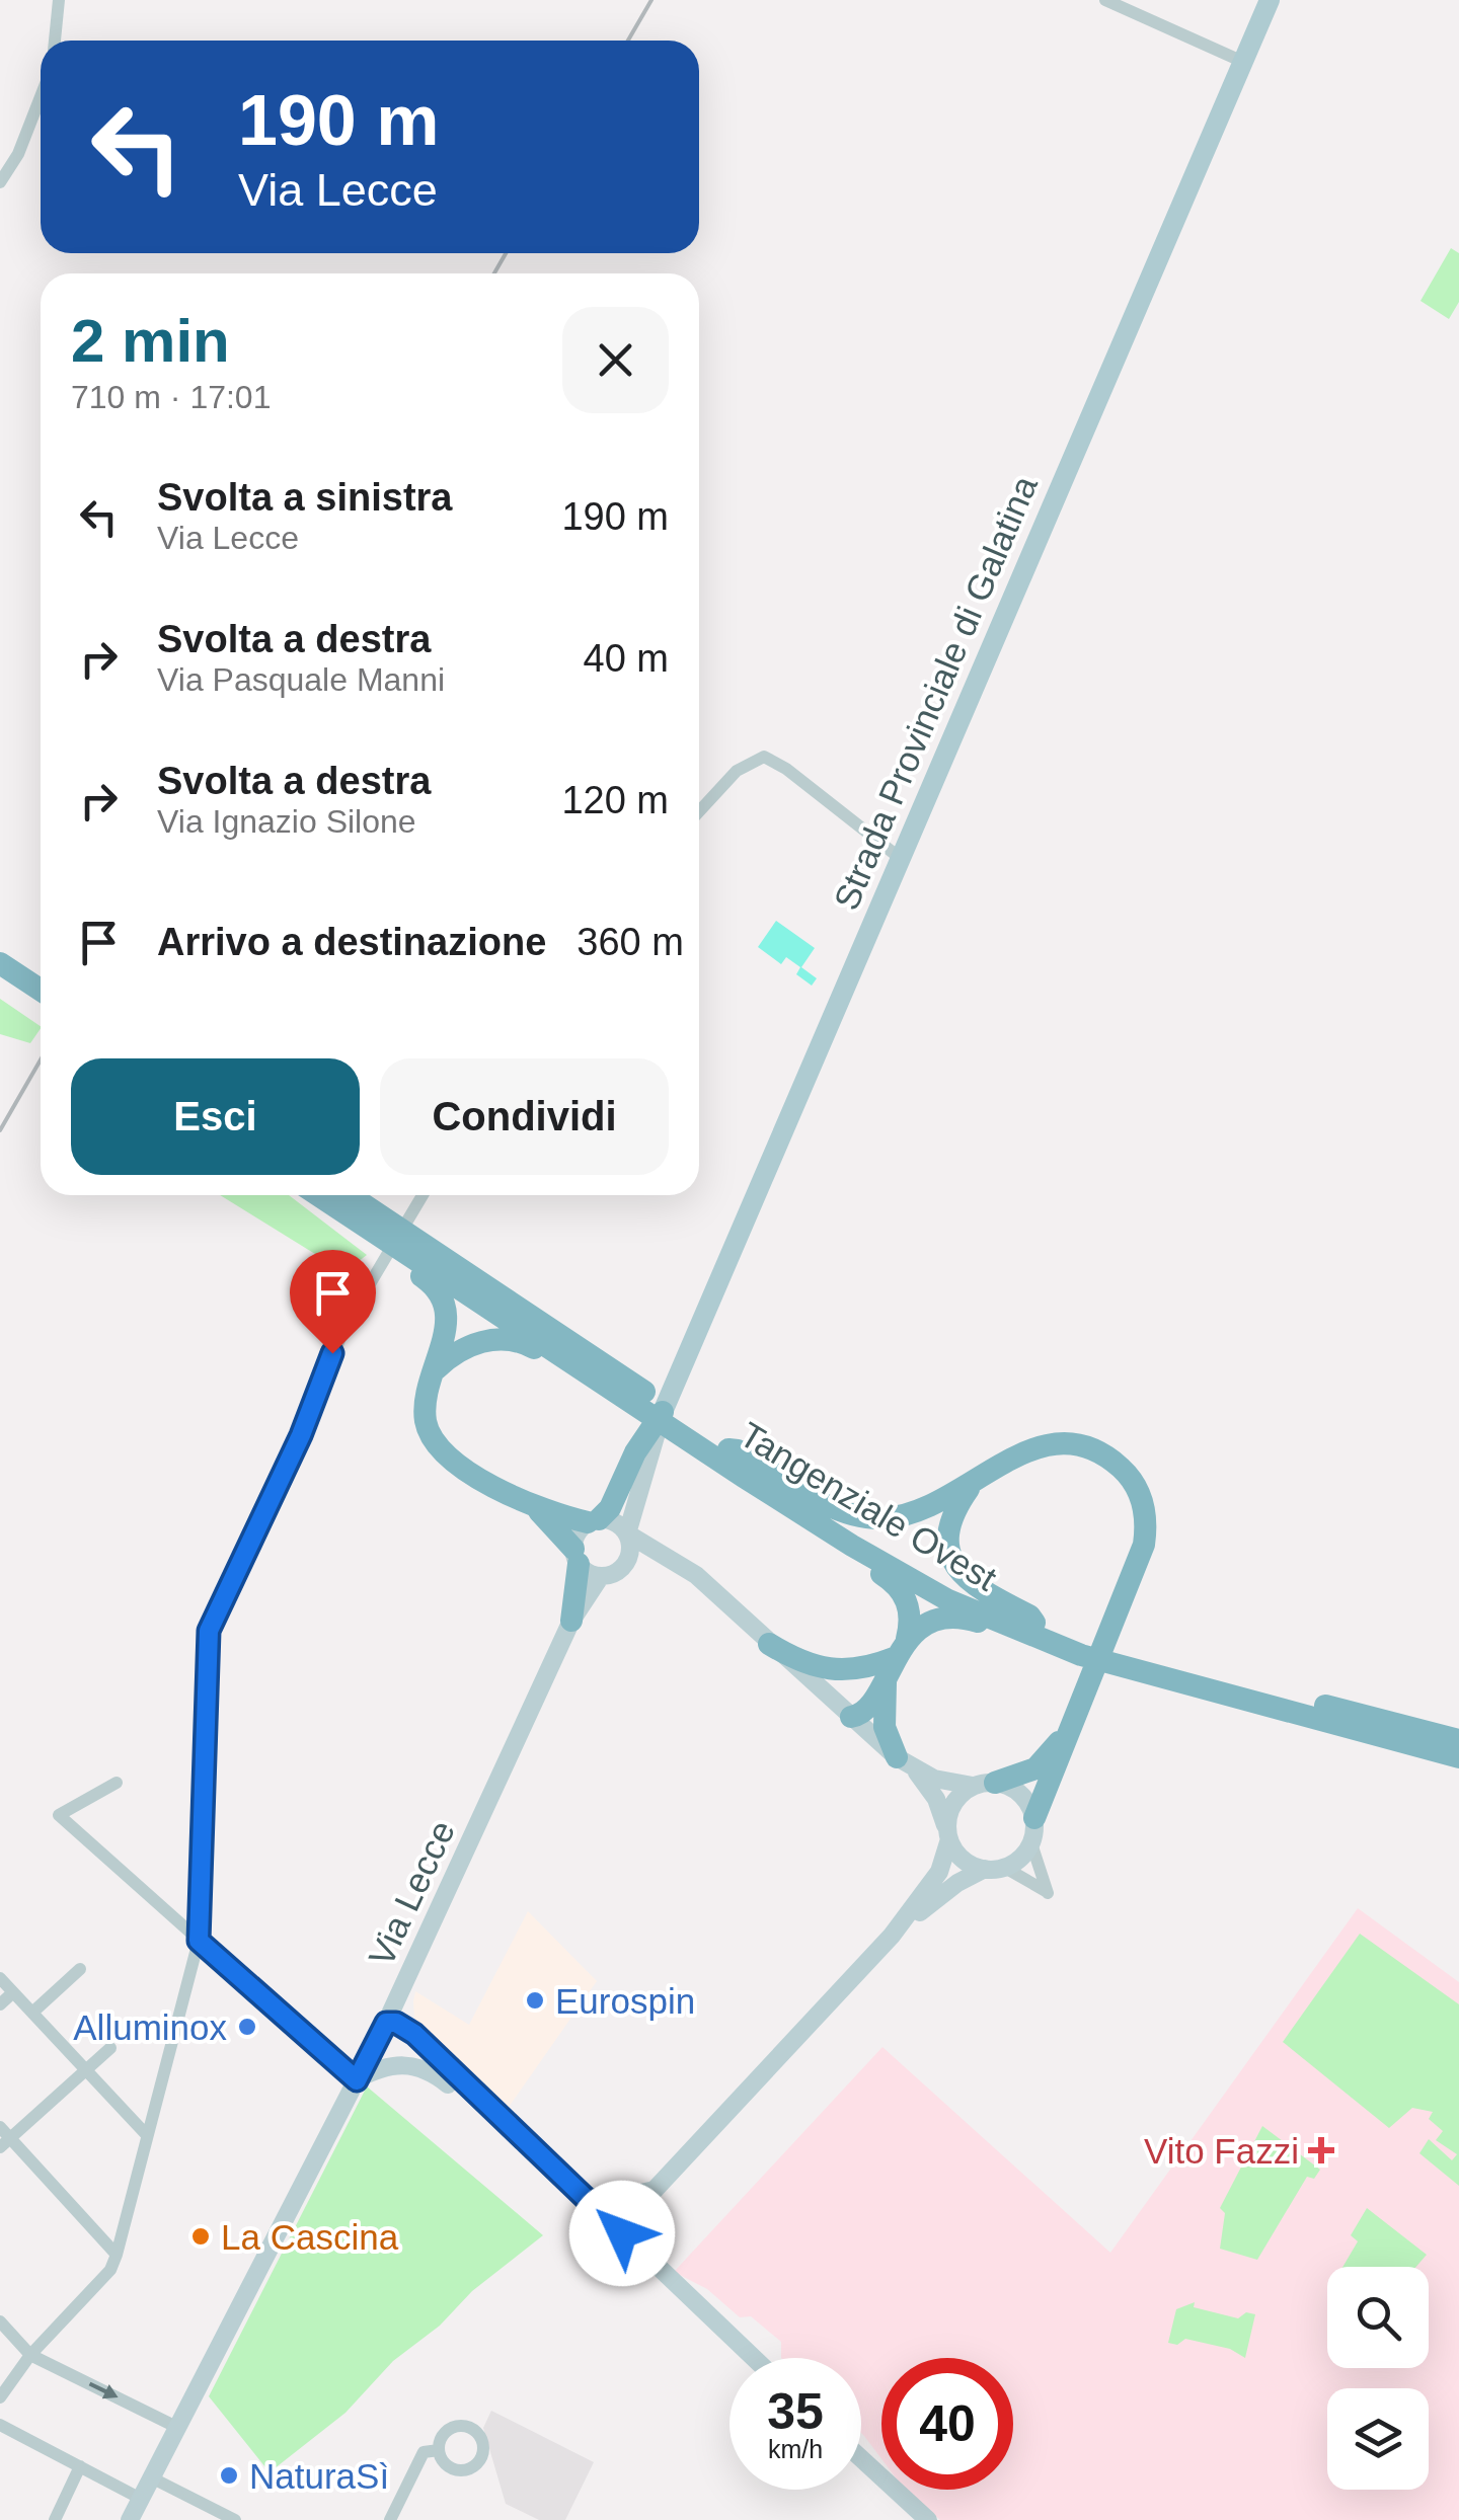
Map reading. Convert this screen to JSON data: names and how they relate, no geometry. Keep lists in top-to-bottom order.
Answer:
{
  "streets": {
    "highway": ["Tangenziale Ovest"],
    "main road": ["Strada Provinciale di Galatina"],
    "street": ["Via Lecce"]
  },
  "places": {
    "other": [
      "Eurospin",
      "Alluminox",
      "La Cascina",
      "NaturaSì"
    ],
    "health": ["Vito Fazzi"]
  },
  "page": {
    "turn": ["190 m", "Via Lecce"],
    "heading": ["2 min", "710 m · 17:01"],
    "list": [
      {
        "name": "Svolta a sinistra",
        "note": "Via Lecce",
        "value": "190 m"
      },
      {
        "name": "Svolta a destra",
        "note": "Via Pasquale Manni",
        "value": "40 m"
      },
      {
        "name": "Svolta a destra",
        "note": "Via Ignazio Silone",
        "value": "120 m"
      },
      {
        "name": "Arrivo a destinazione",
        "value": "360 m"
      }
    ],
    "buttons": ["Esci", "Condividi"],
    "speed": "35 km/h",
    "limit": "40"
  }
}
